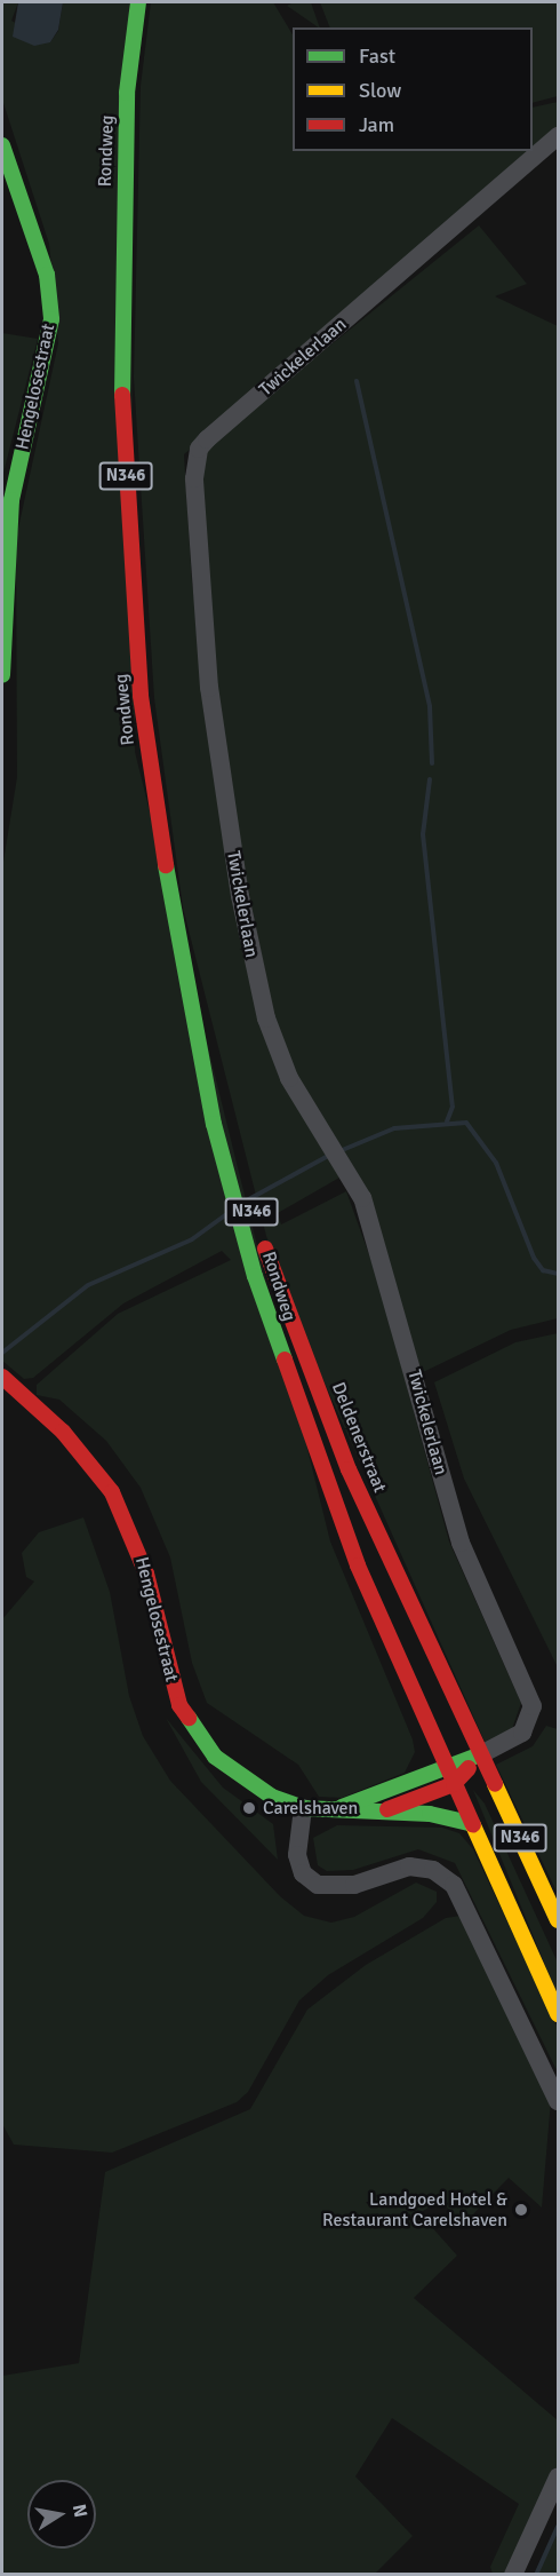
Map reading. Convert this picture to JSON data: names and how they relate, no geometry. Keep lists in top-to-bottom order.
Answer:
{
  "streets": {
    "main road": [
      "Rondweg",
      "Hengelosestraat",
      "N346",
      "Deldenerstraat"
    ],
    "street": ["Twickelerlaan"]
  },
  "crossings": [
    ["Rondweg", "Hengelosestraat"],
    ["Rondweg", "N346"],
    ["Rondweg", "Deldenerstraat"],
    ["Twickelerlaan", "Hengelosestraat"],
    ["Twickelerlaan", "Deldenerstraat"],
    ["Hengelosestraat", "N346"],
    ["Hengelosestraat", "Deldenerstraat"]
  ],
  "places": ["Carelshaven", "Landgoed Hotel & Restaurant Carelshaven"],
  "legend": ["Fast", "Slow", "Jam"],
  "north": "right"
}
